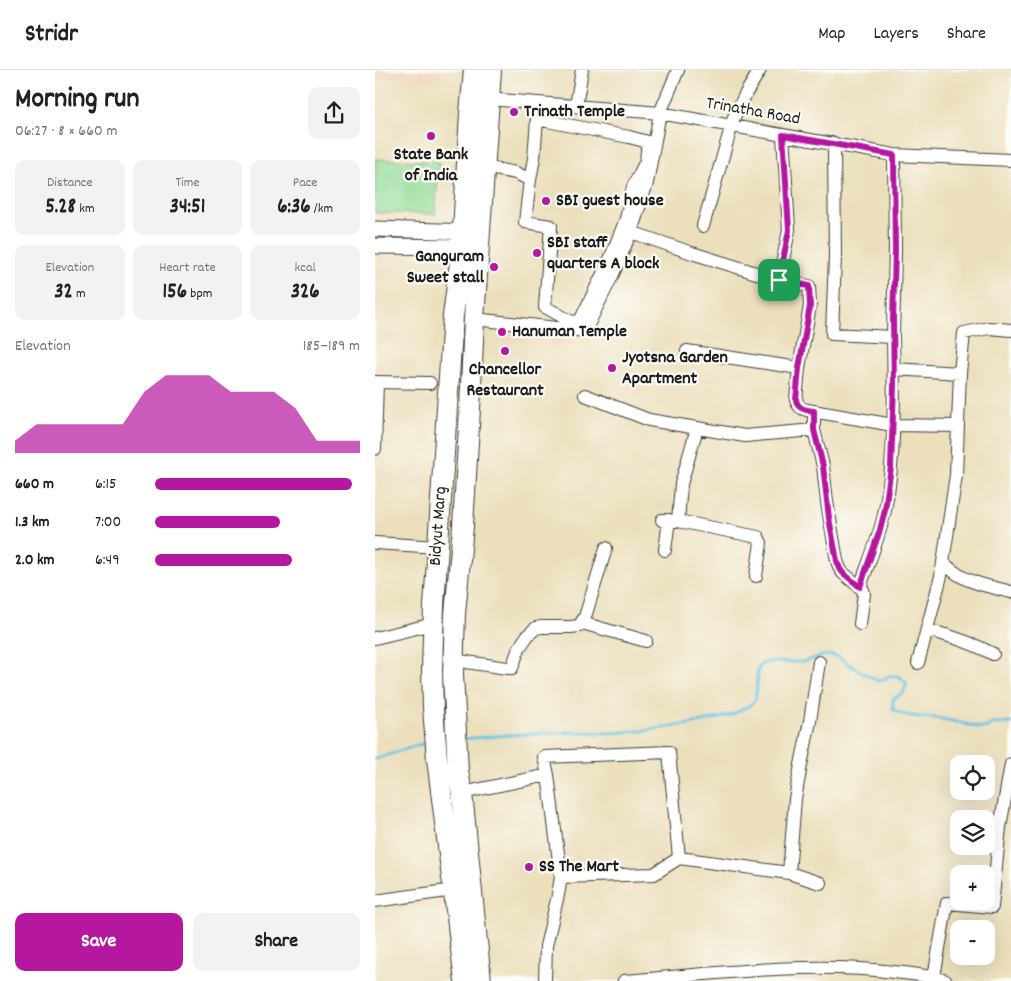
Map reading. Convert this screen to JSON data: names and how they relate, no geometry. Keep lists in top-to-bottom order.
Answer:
{
  "streets": {
    "main road": ["Bidyut Marg"],
    "street": ["Trinatha Road"]
  },
  "crossings": [
    ["Trinatha Road", "Bidyut Marg"]
  ],
  "places": [
    "Trinath Temple",
    "State Bank of India",
    "SBI guest house",
    "SBI staff quarters A block",
    "Ganguram Sweet stall",
    "Hanuman Temple",
    "Chancellor Restaurant",
    "Jyotsna Garden Apartment",
    "SS The Mart"
  ],
  "page": {
    "header": "Stridr",
    "nav": ["Map", "Layers", "Share"],
    "heading": ["Morning run", "06:27 · 8 × 660 m"],
    "stats": [
      ["Distance", "5.28 km"],
      ["Time", "34:51"],
      ["Pace", "6:36 /km"],
      ["Elevation", "32 m"],
      ["Heart rate", "156 bpm"],
      ["kcal", "326"]
    ],
    "chart": ["Elevation", "185–189 m"],
    "list": [
      {
        "name": "660 m",
        "note": "6:15"
      },
      {
        "name": "1.3 km",
        "note": "7:00"
      },
      {
        "name": "2.0 km",
        "note": "6:49"
      }
    ],
    "map_buttons": ["+", "−"],
    "buttons": ["Save", "Share"]
  }
}
